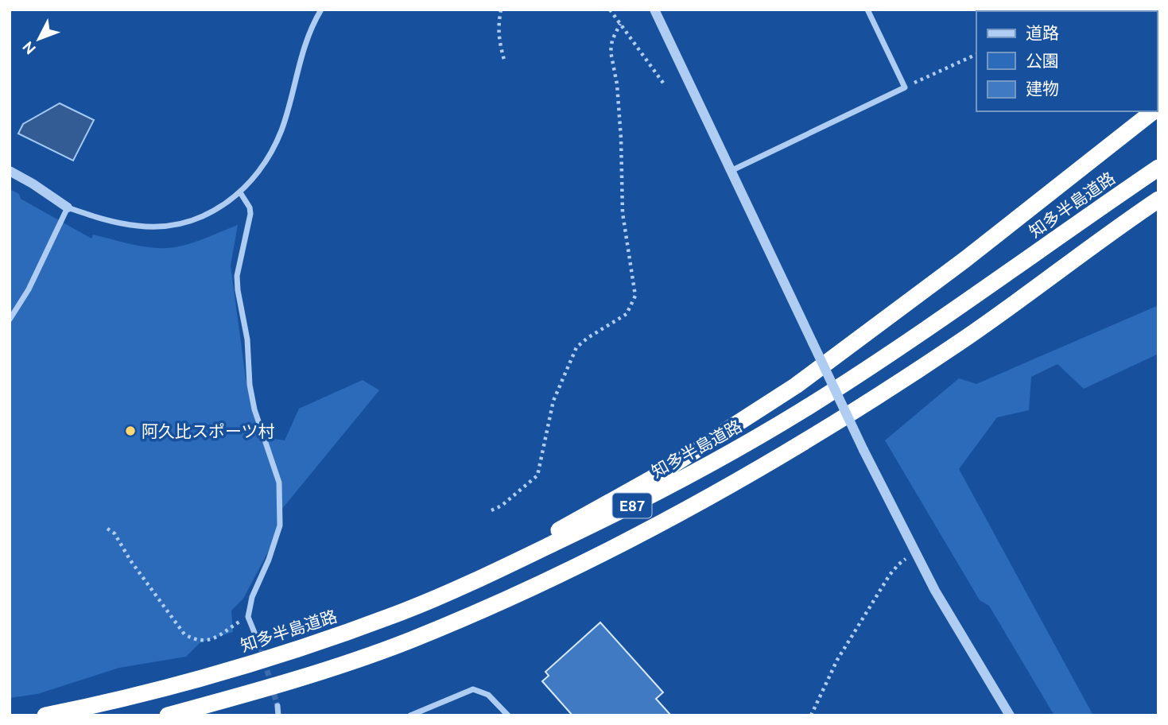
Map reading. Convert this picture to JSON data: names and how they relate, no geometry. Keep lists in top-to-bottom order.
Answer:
{
  "streets": {
    "highway": ["知多半島道路", "E87"]
  },
  "places": ["阿久比スポーツ村"],
  "legend": ["道路", "公園", "建物"],
  "north": "bottom left"
}
